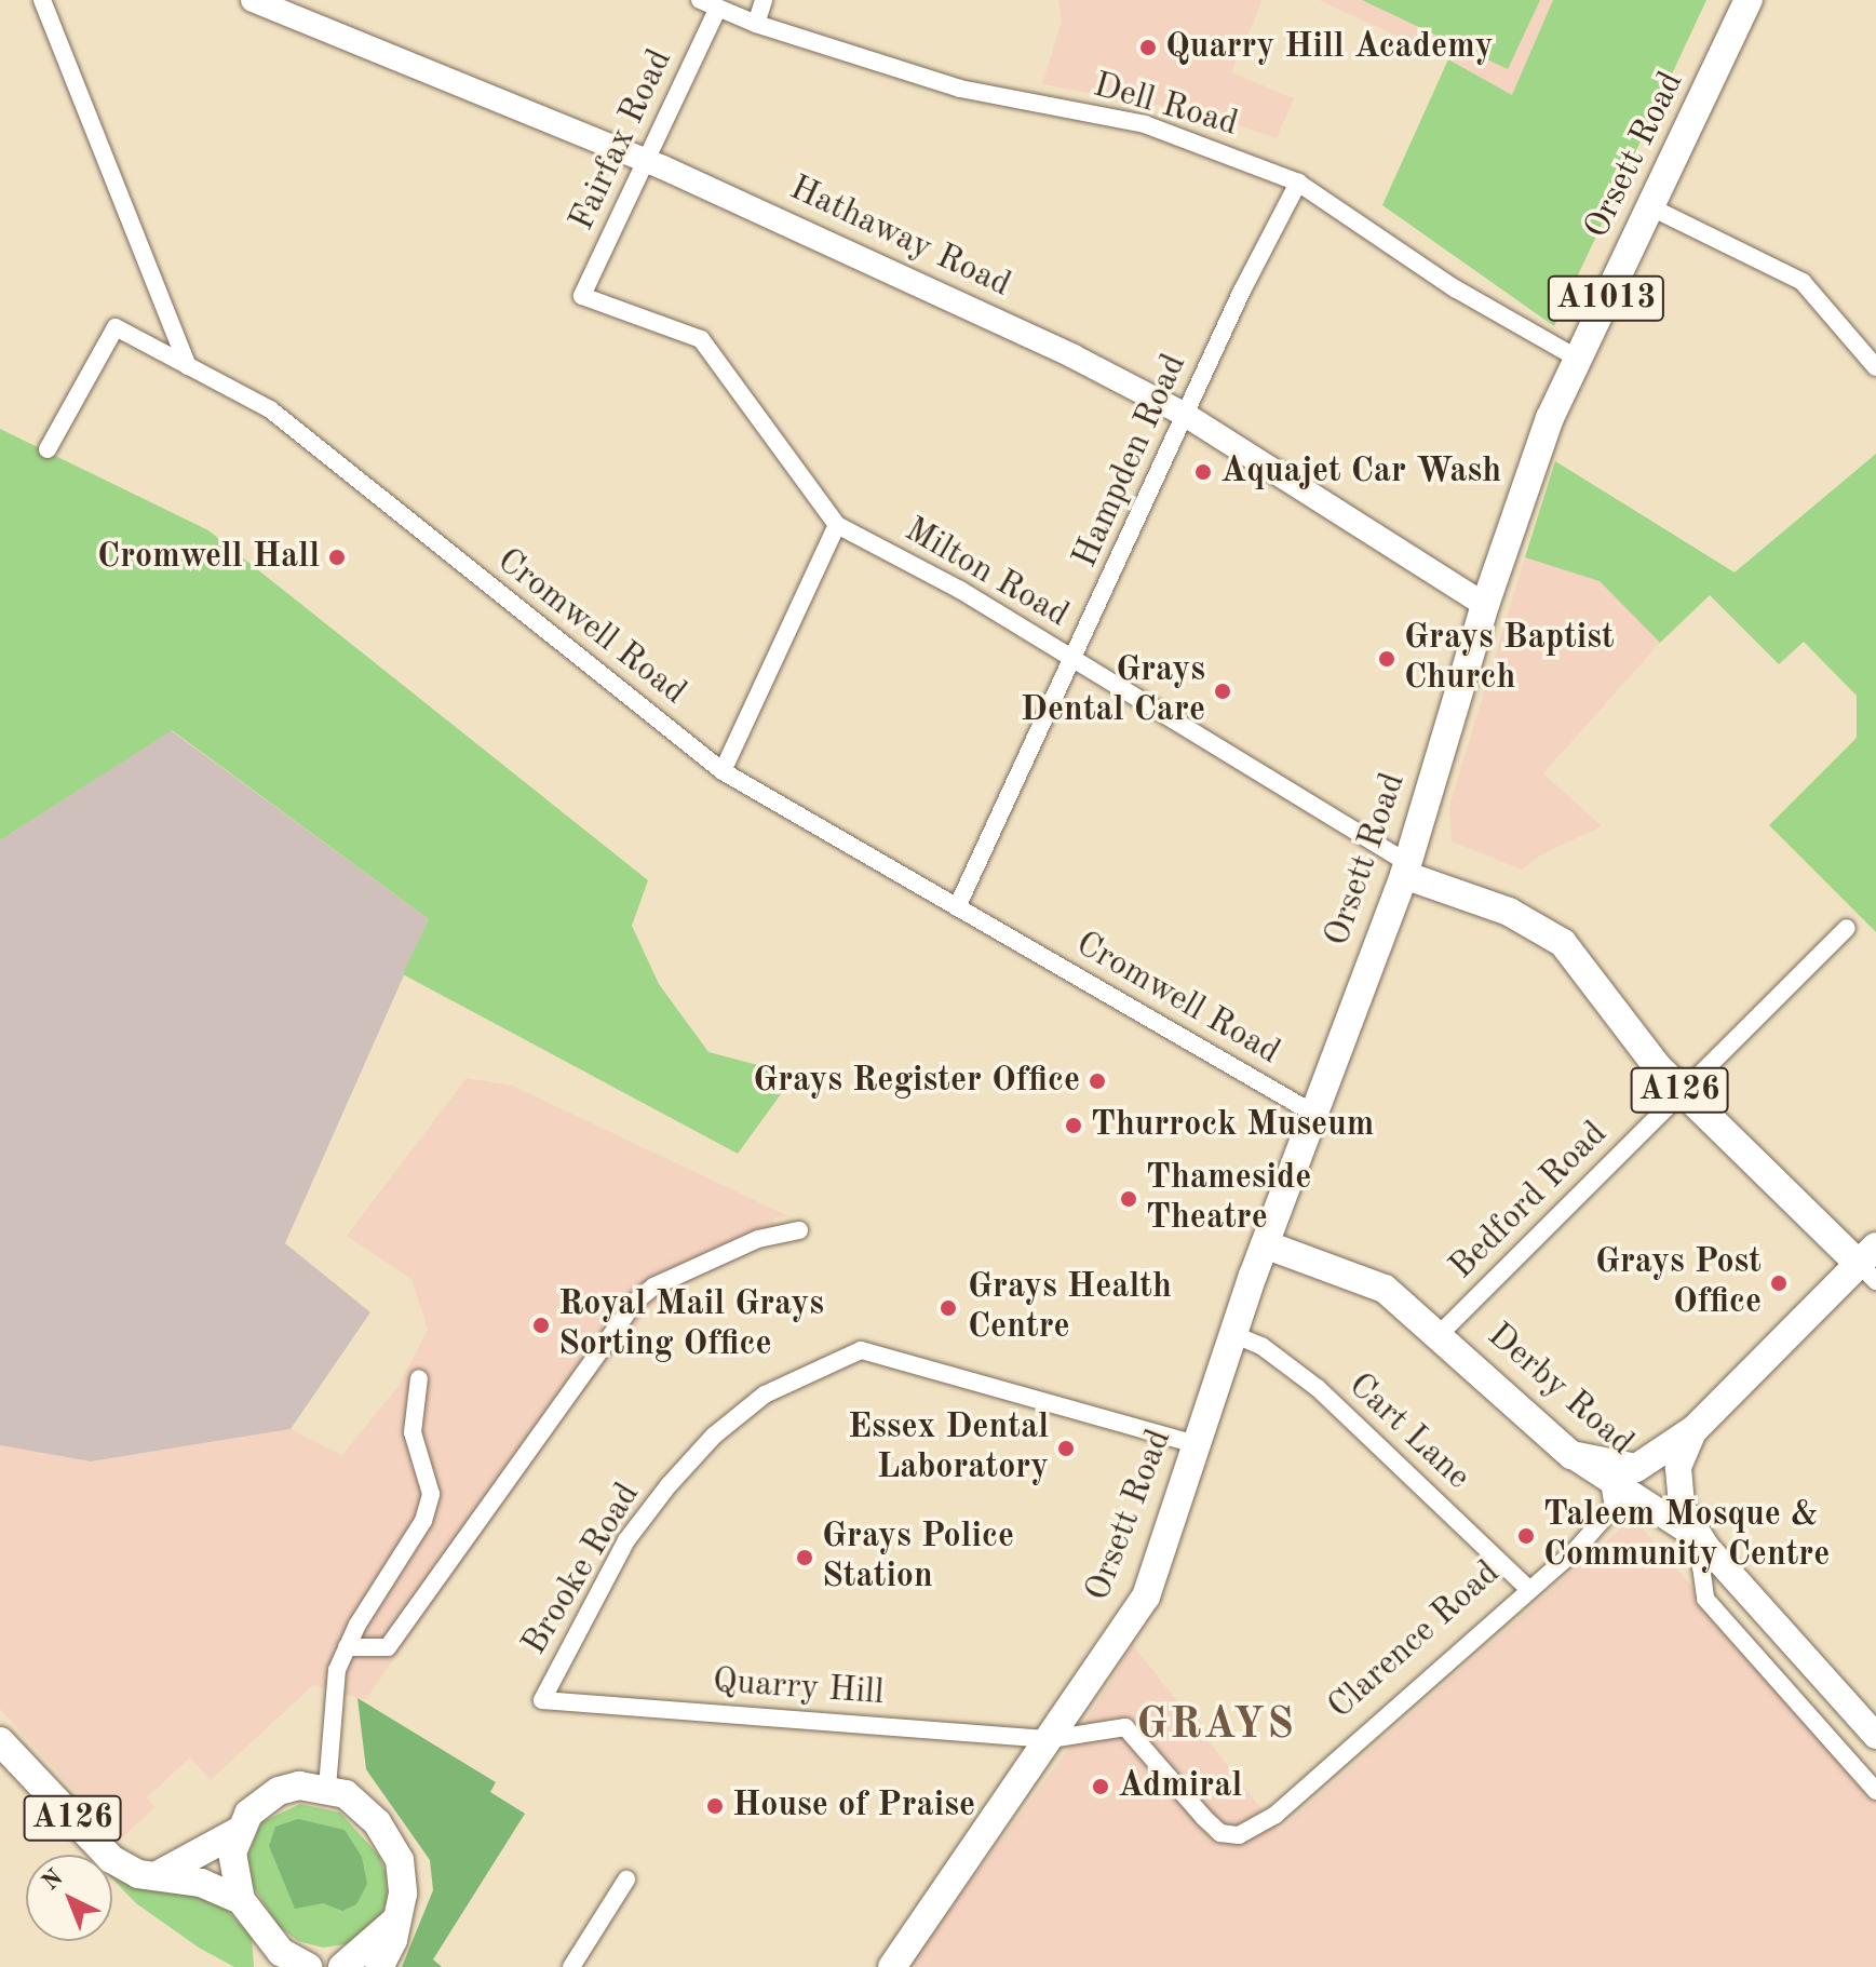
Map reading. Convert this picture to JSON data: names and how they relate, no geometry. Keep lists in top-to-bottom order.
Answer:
{
  "streets": {
    "main road": [
      "Orsett Road",
      "A1013",
      "A126",
      "Derby Road"
    ],
    "street": [
      "Dell Road",
      "Fairfax Road",
      "Hathaway Road",
      "Hampden Road",
      "Milton Road",
      "Cromwell Road",
      "Bedford Road",
      "Cart Lane",
      "Brooke Road",
      "Clarence Road",
      "Quarry Hill"
    ]
  },
  "crossings": [
    ["Dell Road", "Fairfax Road"],
    ["Dell Road", "Orsett Road"],
    ["Dell Road", "Hampden Road"],
    ["Fairfax Road", "Hathaway Road"],
    ["Fairfax Road", "Milton Road"],
    ["Orsett Road", "Hathaway Road"],
    ["Orsett Road", "Milton Road"],
    ["Orsett Road", "Cromwell Road"],
    ["Orsett Road", "A126"],
    ["Orsett Road", "Derby Road"],
    ["Orsett Road", "Cart Lane"],
    ["Orsett Road", "Brooke Road"],
    ["Orsett Road", "Quarry Hill"],
    ["Hathaway Road", "Hampden Road"],
    ["Hampden Road", "Milton Road"],
    ["Hampden Road", "Cromwell Road"],
    ["Milton Road", "A126"],
    ["A126", "Bedford Road"],
    ["A126", "Derby Road"],
    ["Bedford Road", "Derby Road"],
    ["Derby Road", "Clarence Road"],
    ["Cart Lane", "Clarence Road"],
    ["Brooke Road", "Quarry Hill"],
    ["Clarence Road", "Quarry Hill"]
  ],
  "districts": ["GRAYS"],
  "places": [
    "Quarry Hill Academy",
    "Aquajet Car Wash",
    "Cromwell Hall",
    "Grays Baptist Church",
    "Grays Dental Care",
    "Grays Register Office",
    "Thurrock Museum",
    "Thameside Theatre",
    "Grays Post Office",
    "Grays Health Centre",
    "Royal Mail Grays Sorting Office",
    "Essex Dental Laboratory",
    "Taleem Mosque & Community Centre",
    "Grays Police Station",
    "Admiral",
    "House of Praise"
  ],
  "north": "top left"
}
